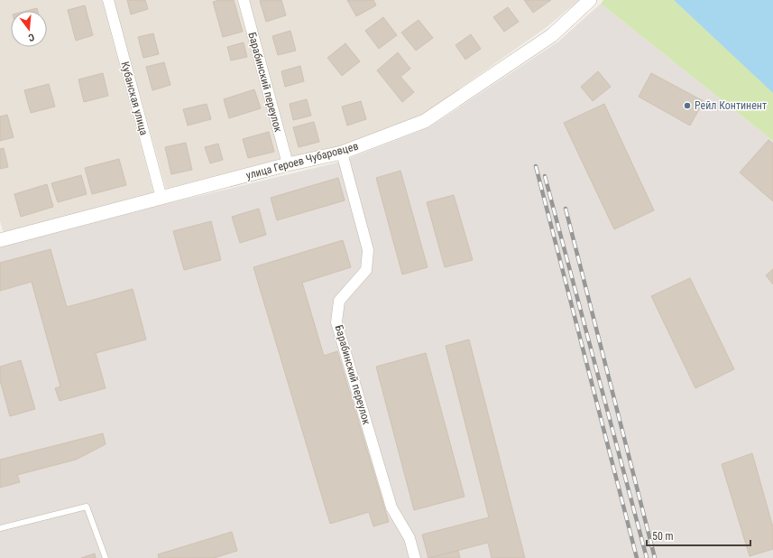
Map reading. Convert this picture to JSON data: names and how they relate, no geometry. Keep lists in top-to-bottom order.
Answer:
{
  "streets": {
    "street": ["Барабинский переулок", "Кубанская улица", "улица Героев Чубаровцев"]
  },
  "crossings": [
    ["Барабинский переулок", "улица Героев Чубаровцев"],
    ["Кубанская улица", "улица Героев Чубаровцев"]
  ],
  "places": ["Рейл Континент"],
  "scale_bar": "50 m",
  "north": "bottom"
}
